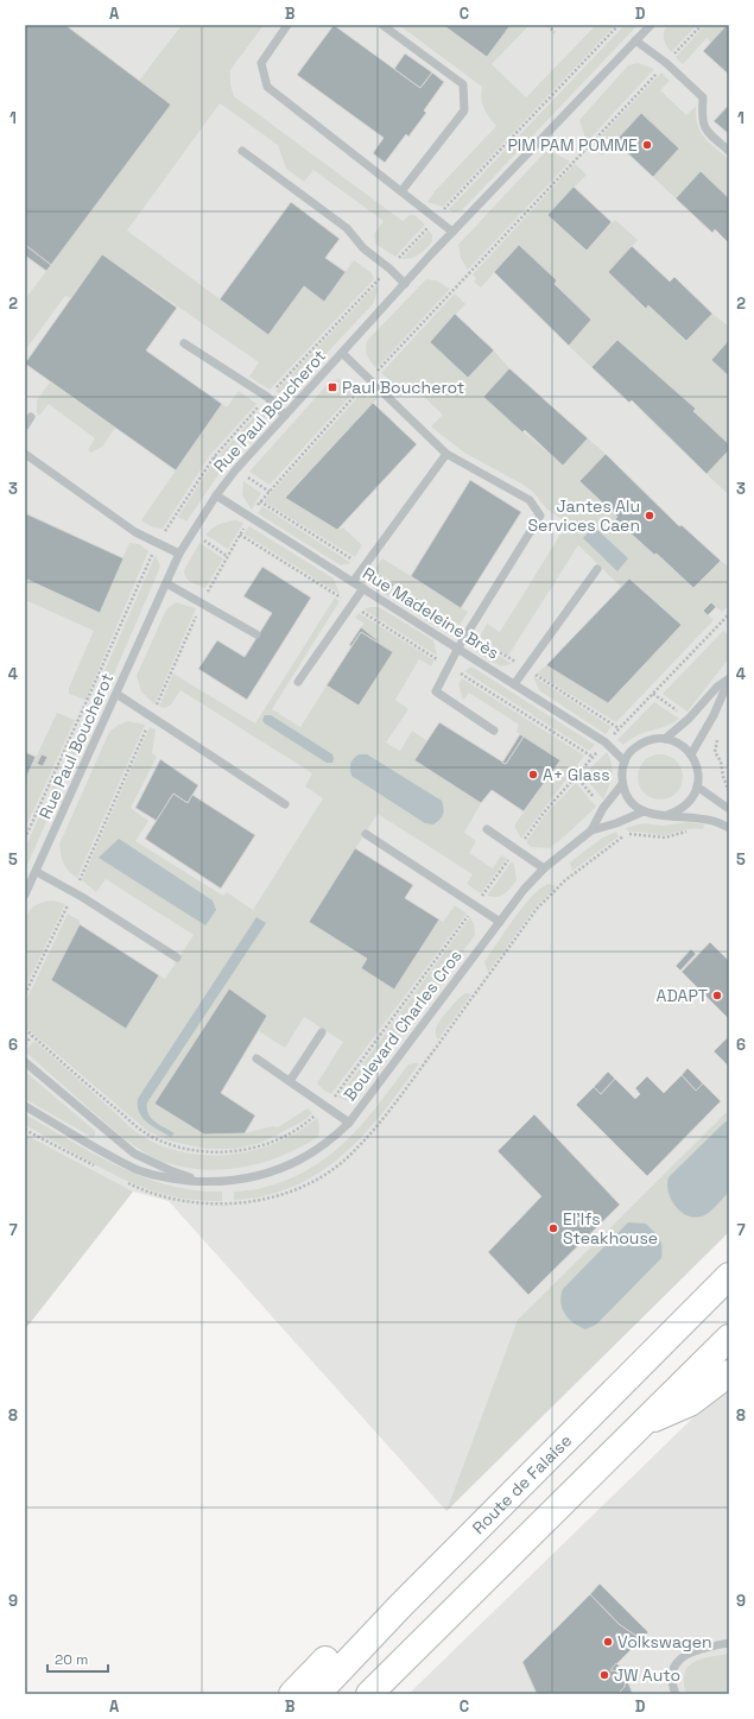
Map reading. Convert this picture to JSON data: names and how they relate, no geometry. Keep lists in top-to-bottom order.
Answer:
{
  "streets": {
    "highway": ["Route de Falaise"],
    "street": ["Rue Paul Boucherot", "Rue Madeleine Brès", "Boulevard Charles Cros"]
  },
  "crossings": [
    ["Rue Paul Boucherot", "Rue Madeleine Brès"],
    ["Rue Madeleine Brès", "Boulevard Charles Cros"]
  ],
  "places": {
    "other": [
      "PIM PAM POMME",
      "Jantes Alu Services Caen",
      "A+ Glass",
      "ADAPT",
      "El'Ifs Steakhouse",
      "Volkswagen",
      "JW Auto"
    ],
    "transit": ["Paul Boucherot"]
  },
  "scale_bar": "20 m",
  "grid": {
    "columns": [
      "A",
      "B",
      "C",
      "D"
    ],
    "rows": [
      "1",
      "2",
      "3",
      "4",
      "5",
      "6",
      "7",
      "8",
      "9"
    ]
  }
}
